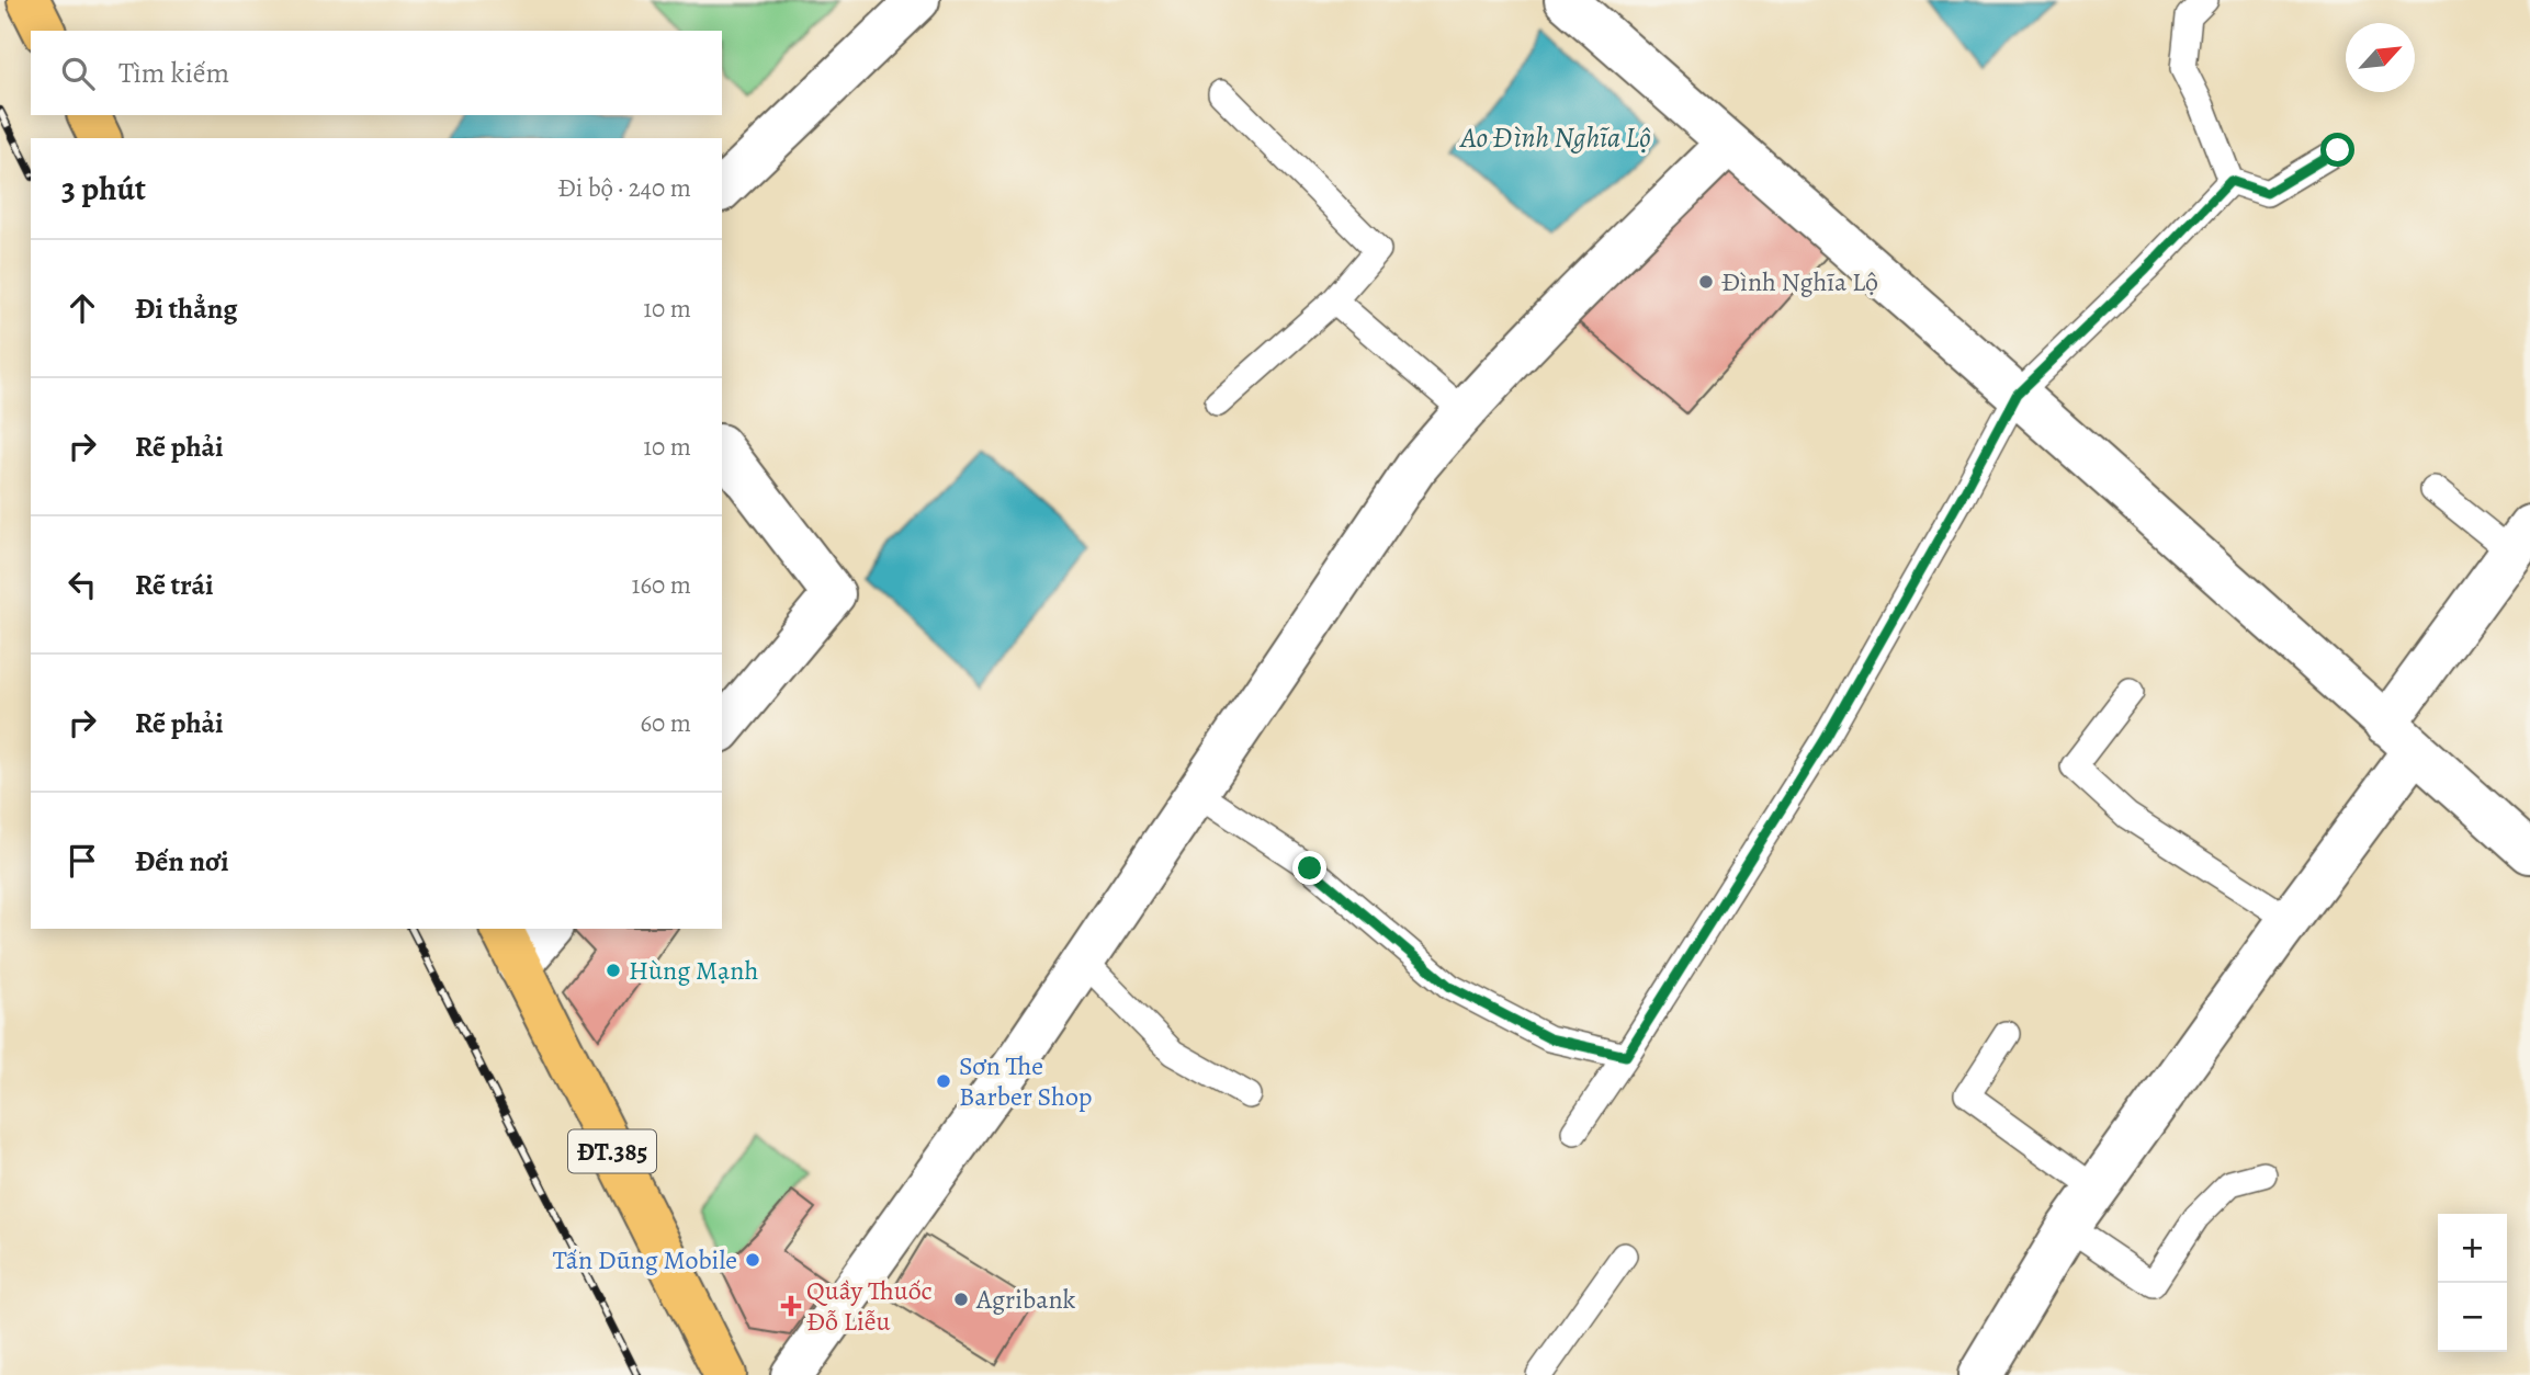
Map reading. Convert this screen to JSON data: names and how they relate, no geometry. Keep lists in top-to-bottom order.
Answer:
{
  "streets": {
    "main road": ["ĐT.385"]
  },
  "water": ["Ao Đình Nghĩa Lộ"],
  "places": {
    "other": [
      "Đình Nghĩa Lộ",
      "Hùng Mạnh",
      "Sơn The Barber Shop",
      "Tấn Dũng Mobile",
      "Agribank"
    ],
    "health": ["Quầy Thuốc Đỗ Liễu"]
  },
  "north": "top right",
  "page": {
    "search": "Tìm kiếm",
    "heading": ["3 phút", "Đi bộ · 240 m"],
    "list": [
      ["Đi thẳng", "10 m"],
      ["Rẽ phải", "10 m"],
      ["Rẽ trái", "160 m"],
      ["Rẽ phải", "60 m"],
      "Đến nơi"
    ],
    "map_buttons": ["+", "−"]
  }
}
